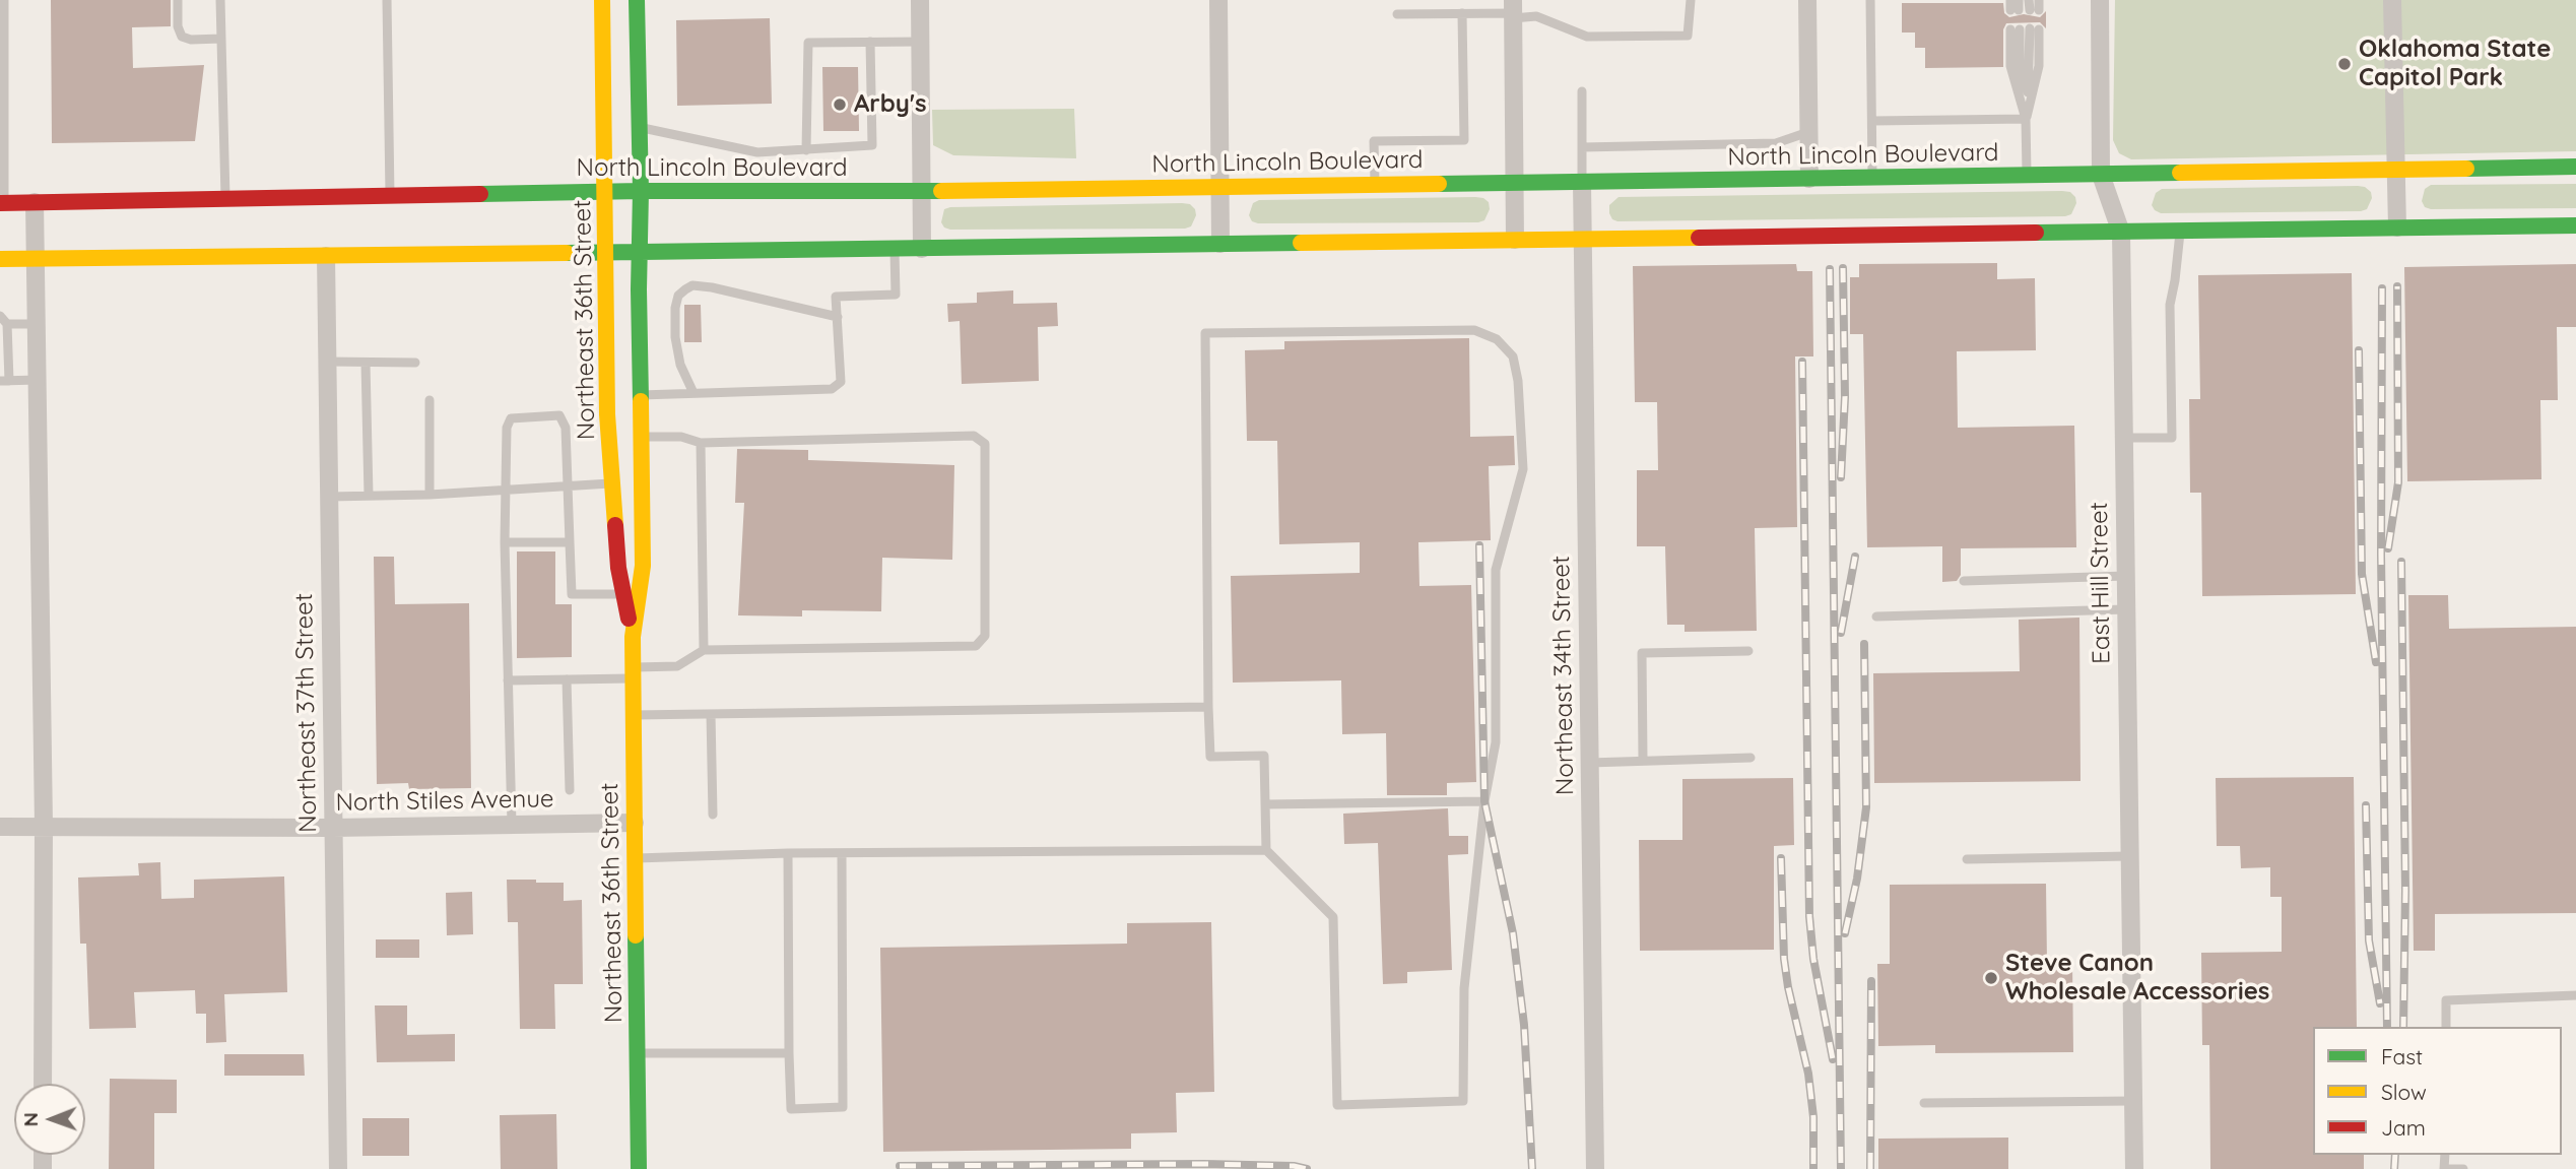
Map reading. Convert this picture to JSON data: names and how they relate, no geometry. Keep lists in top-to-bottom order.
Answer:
{
  "streets": {
    "main road": ["North Lincoln Boulevard", "Northeast 36th Street"],
    "street": [
      "East Hill Street",
      "Northeast 34th Street",
      "Northeast 37th Street",
      "North Stiles Avenue"
    ]
  },
  "crossings": [
    ["North Lincoln Boulevard", "Northeast 36th Street"],
    ["North Lincoln Boulevard", "East Hill Street"],
    ["North Lincoln Boulevard", "Northeast 34th Street"],
    ["Northeast 36th Street", "North Stiles Avenue"],
    ["Northeast 37th Street", "North Stiles Avenue"]
  ],
  "places": ["Oklahoma State Capitol Park", "Arby's", "Steve Canon Wholesale Accessories"],
  "legend": ["Fast", "Slow", "Jam"],
  "north": "left"
}
